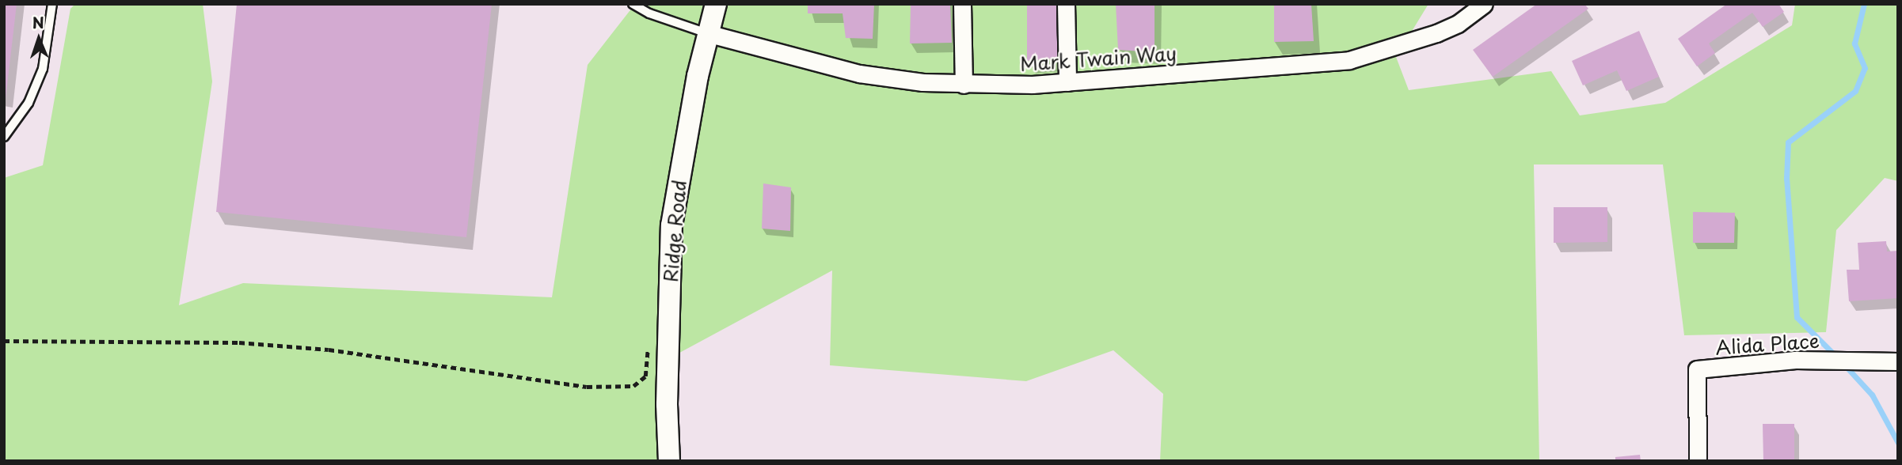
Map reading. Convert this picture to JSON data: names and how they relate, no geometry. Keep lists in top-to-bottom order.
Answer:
{
  "streets": {
    "street": ["Mark Twain Way", "Ridge Road", "Alida Place"]
  },
  "crossings": [
    ["Mark Twain Way", "Ridge Road"]
  ],
  "north": "top"
}
